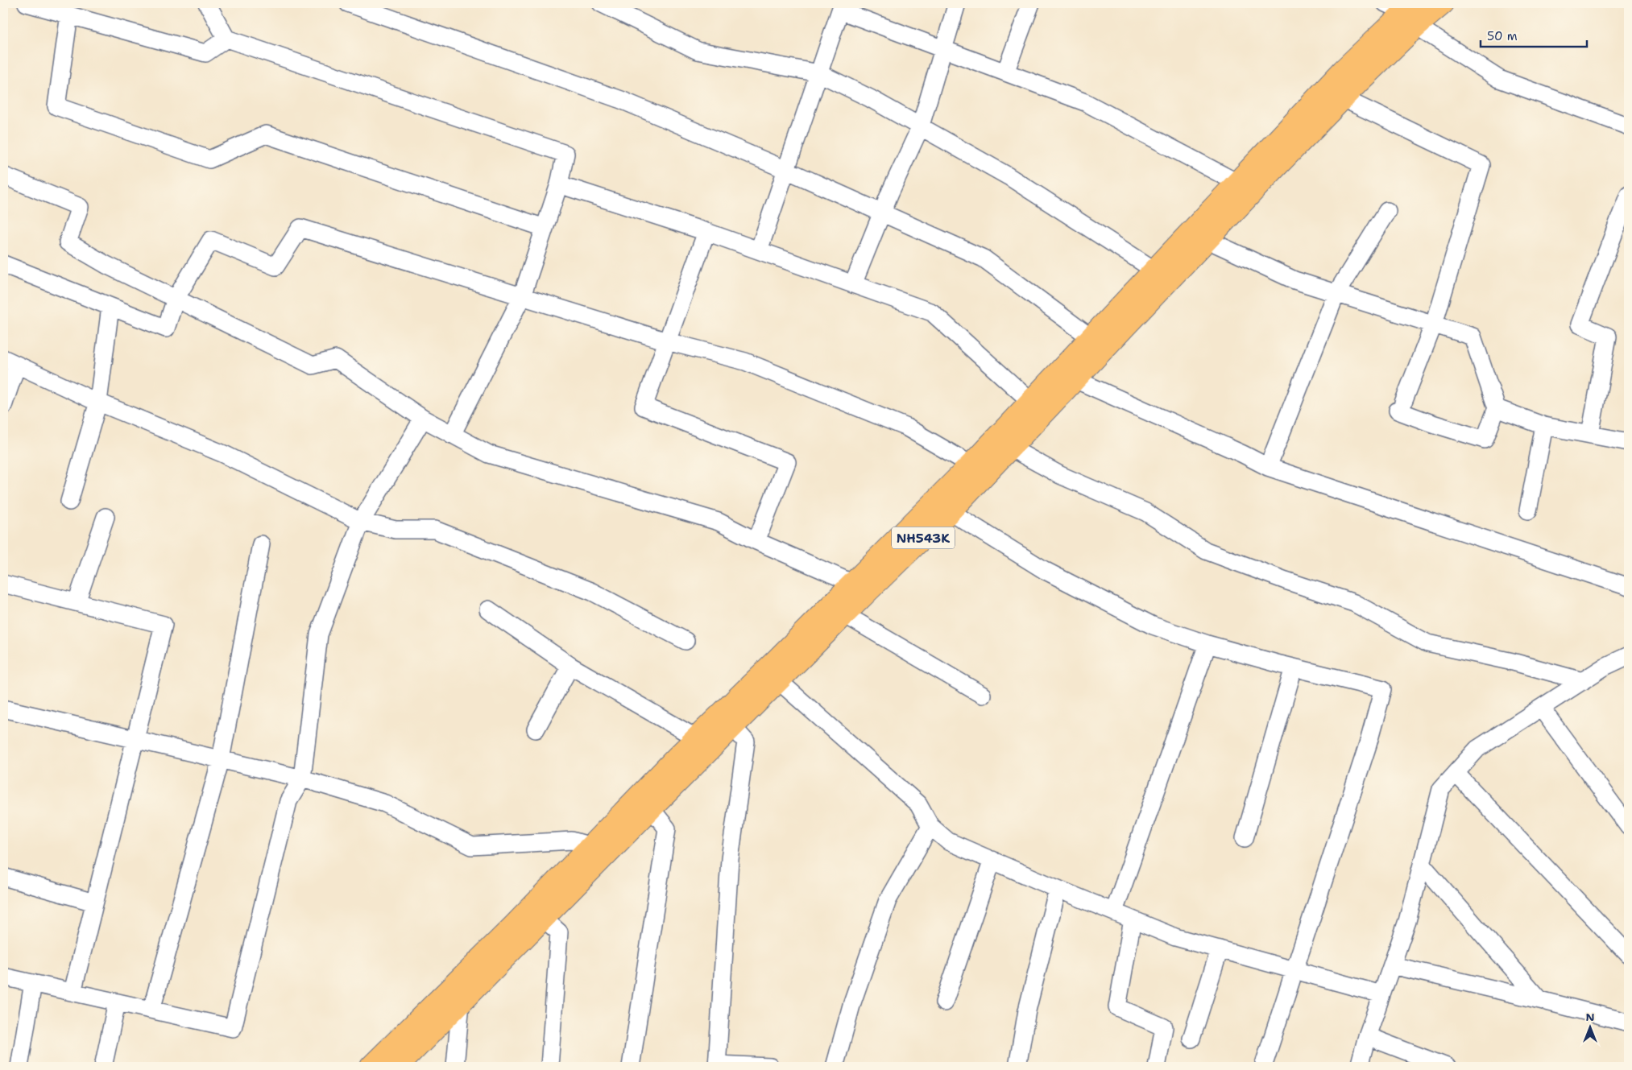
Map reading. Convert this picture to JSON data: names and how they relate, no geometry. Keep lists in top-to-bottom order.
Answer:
{
  "streets": {
    "highway": ["NH543K"]
  },
  "scale_bar": "50 m",
  "north": "top"
}
